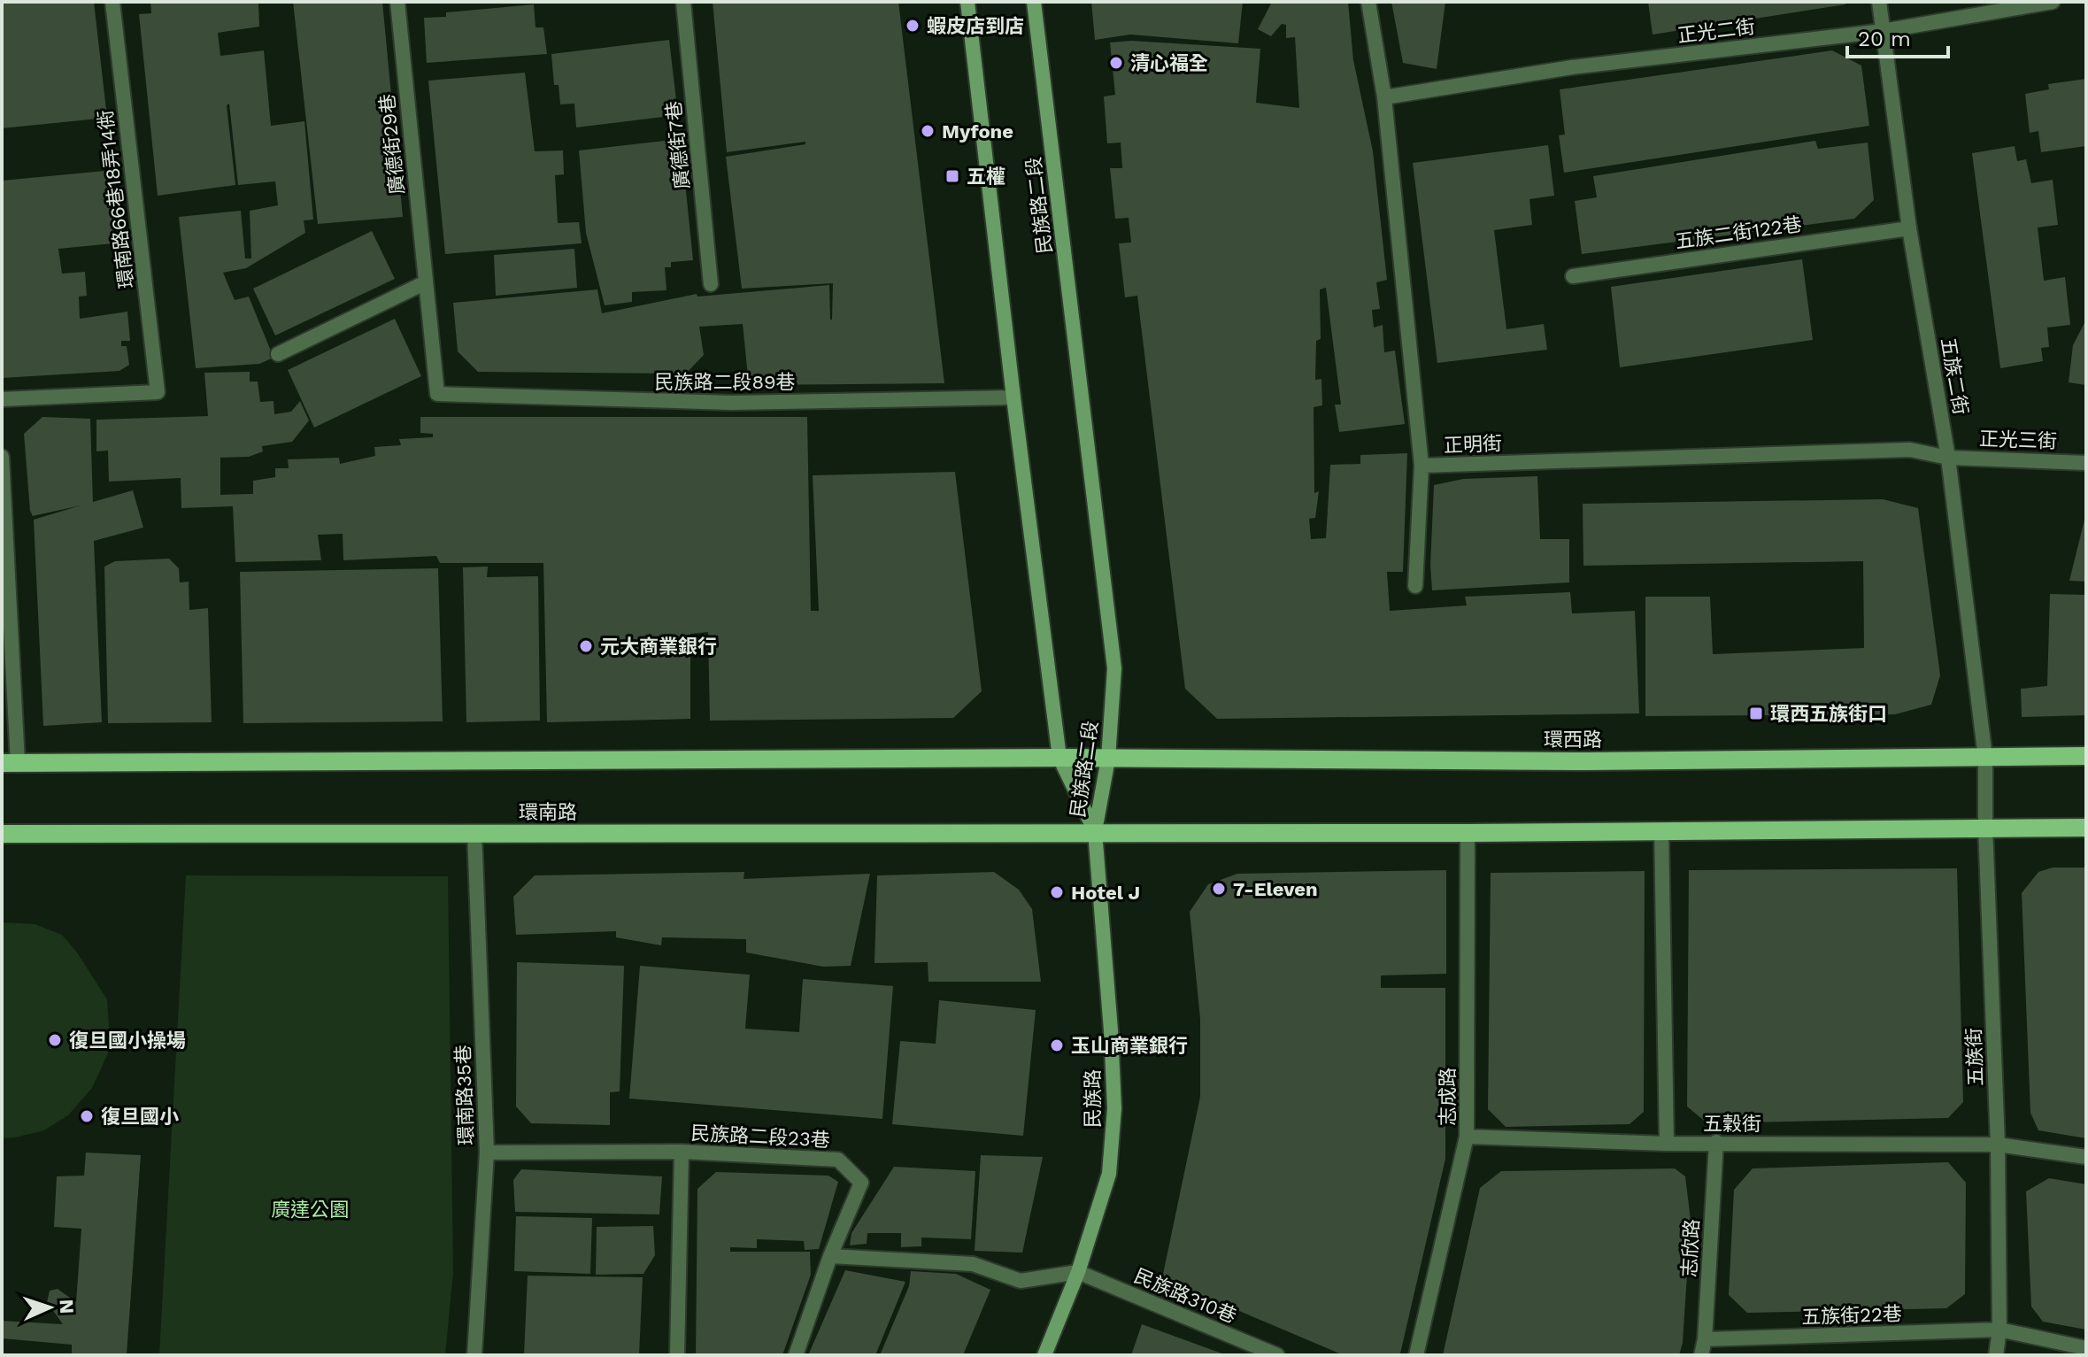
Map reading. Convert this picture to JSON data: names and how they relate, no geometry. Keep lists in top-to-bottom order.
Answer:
{
  "streets": {
    "main road": [
      "民族路二段",
      "環西路",
      "環南路",
      "民族路"
    ],
    "street": [
      "正光二街",
      "廣德街29巷",
      "廣德街7巷",
      "環南路66巷18弄14衖",
      "五族二街122巷",
      "五族二街",
      "民族路二段89巷",
      "正光三街",
      "正明街",
      "五族街",
      "環南路35巷",
      "志成路",
      "五穀街",
      "民族路二段23巷",
      "志欣路",
      "民族路310巷",
      "五族街22巷"
    ]
  },
  "crossings": [
    ["正光二街", "五族二街"],
    ["正光二街", "正明街"],
    ["廣德街29巷", "民族路二段89巷"],
    ["民族路二段", "民族路二段89巷"],
    ["民族路二段", "環西路"],
    ["民族路二段", "環南路"],
    ["民族路二段", "民族路"],
    ["五族二街122巷", "五族二街"],
    ["五族二街", "正光三街"],
    ["五族二街", "正明街"],
    ["五族二街", "環西路"],
    ["五族二街", "五族街"],
    ["正光三街", "正明街"],
    ["環西路", "五族街"],
    ["環南路", "環南路35巷"],
    ["環南路", "民族路"],
    ["五族街", "五穀街"],
    ["五族街", "五族街22巷"],
    ["環南路35巷", "民族路二段23巷"],
    ["志成路", "五穀街"],
    ["民族路", "民族路310巷"],
    ["五穀街", "志欣路"],
    ["志欣路", "五族街22巷"]
  ],
  "parks": ["廣達公園"],
  "places": {
    "other": [
      "蝦皮店到店",
      "清心福全",
      "Myfone",
      "元大商業銀行",
      "7-Eleven",
      "Hotel J",
      "復旦國小操場",
      "玉山商業銀行",
      "復旦國小"
    ],
    "transit": ["五權", "環西五族街口"]
  },
  "scale_bar": "20 m",
  "north": "right"
}
